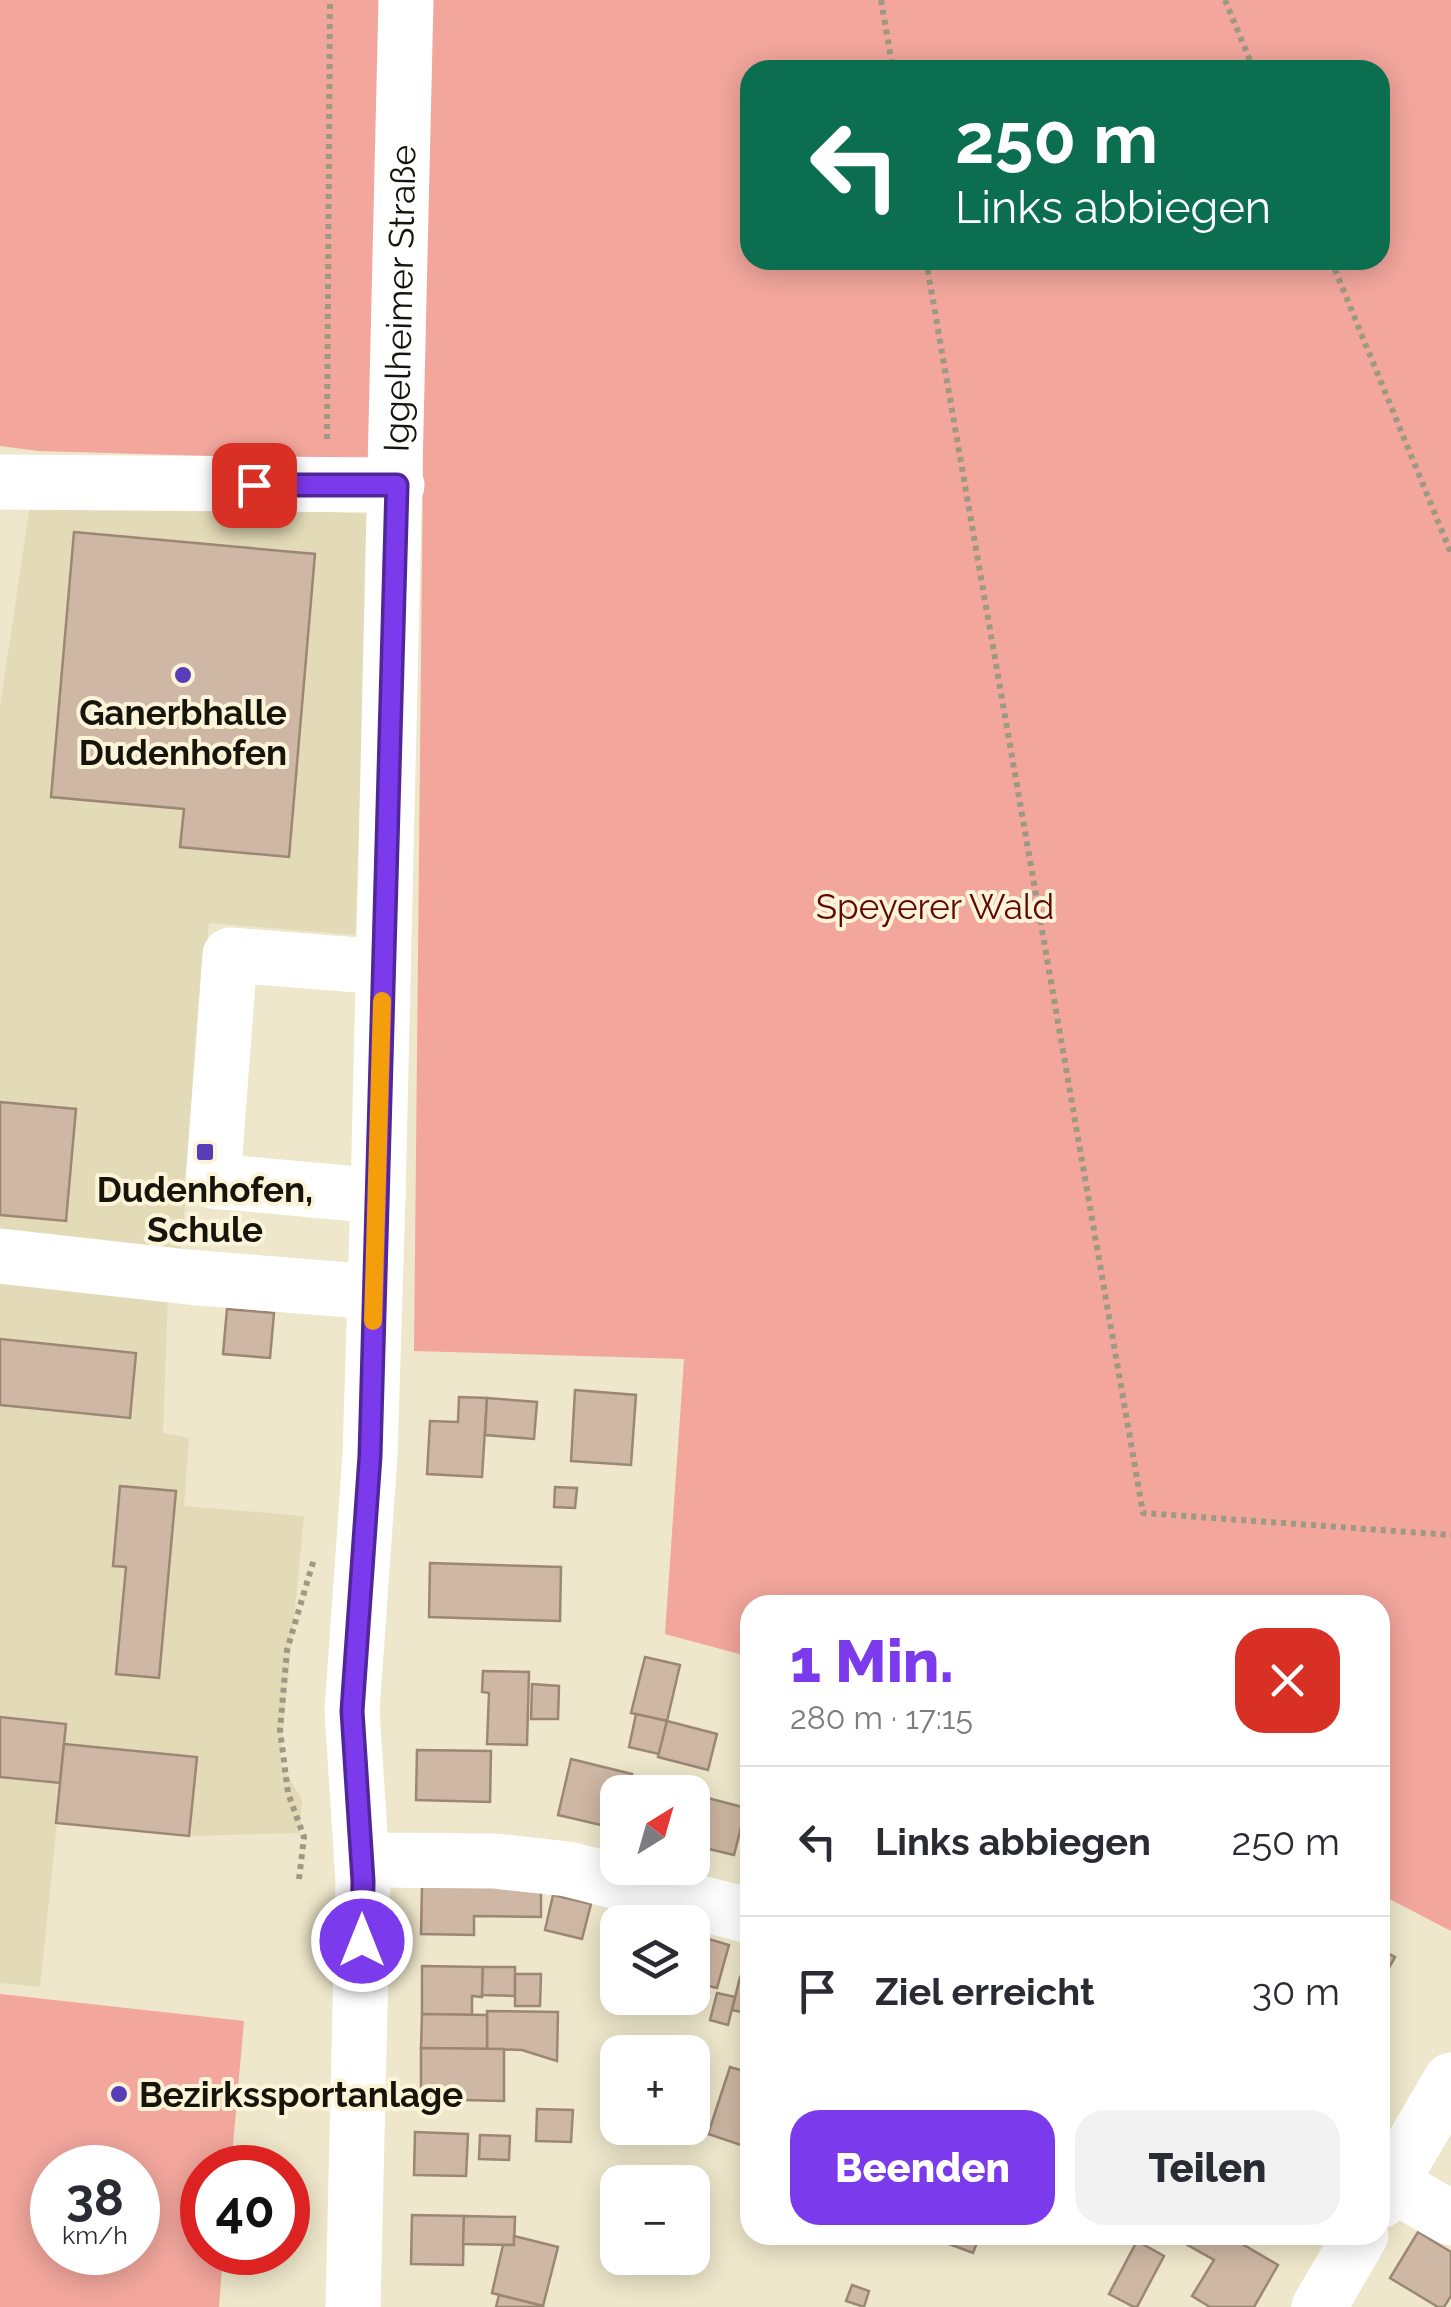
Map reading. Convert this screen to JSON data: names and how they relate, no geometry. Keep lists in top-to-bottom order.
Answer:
{
  "streets": {
    "street": ["Iggelheimer Straße"]
  },
  "parks": ["Speyerer Wald"],
  "places": {
    "other": ["Ganerbhalle Dudenhofen", "Bezirkssportanlage"],
    "transit": ["Dudenhofen, Schule"]
  },
  "north": "top right",
  "page": {
    "turn": ["250 m", "Links abbiegen"],
    "heading": ["1 Min.", "280 m · 17:15"],
    "list": [
      {
        "name": "Links abbiegen",
        "value": "250 m"
      },
      {
        "name": "Ziel erreicht",
        "value": "30 m"
      }
    ],
    "map_buttons": ["+", "−"],
    "buttons": ["Beenden", "Teilen"],
    "speed": "38 km/h",
    "limit": "40"
  }
}
